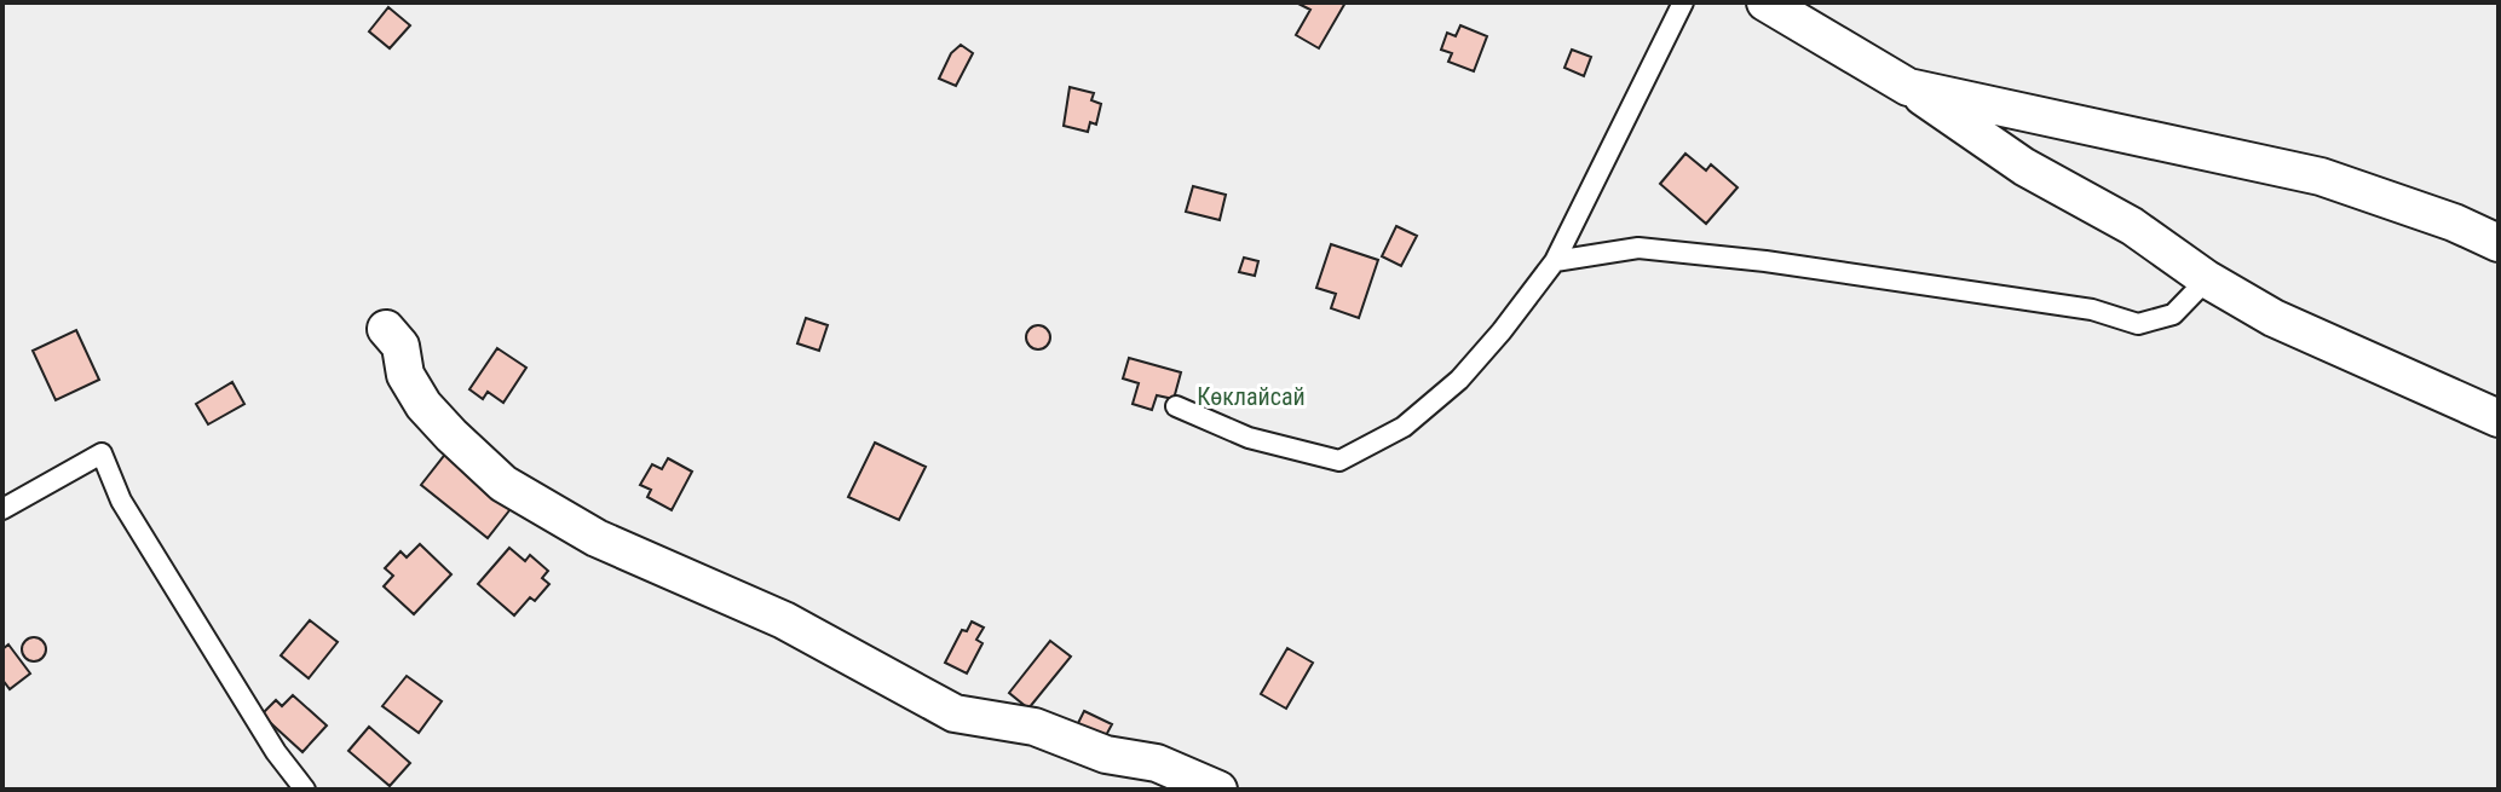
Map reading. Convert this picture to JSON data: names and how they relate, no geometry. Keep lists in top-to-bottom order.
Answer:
{
  "parks": ["Көклайсай"]
}
